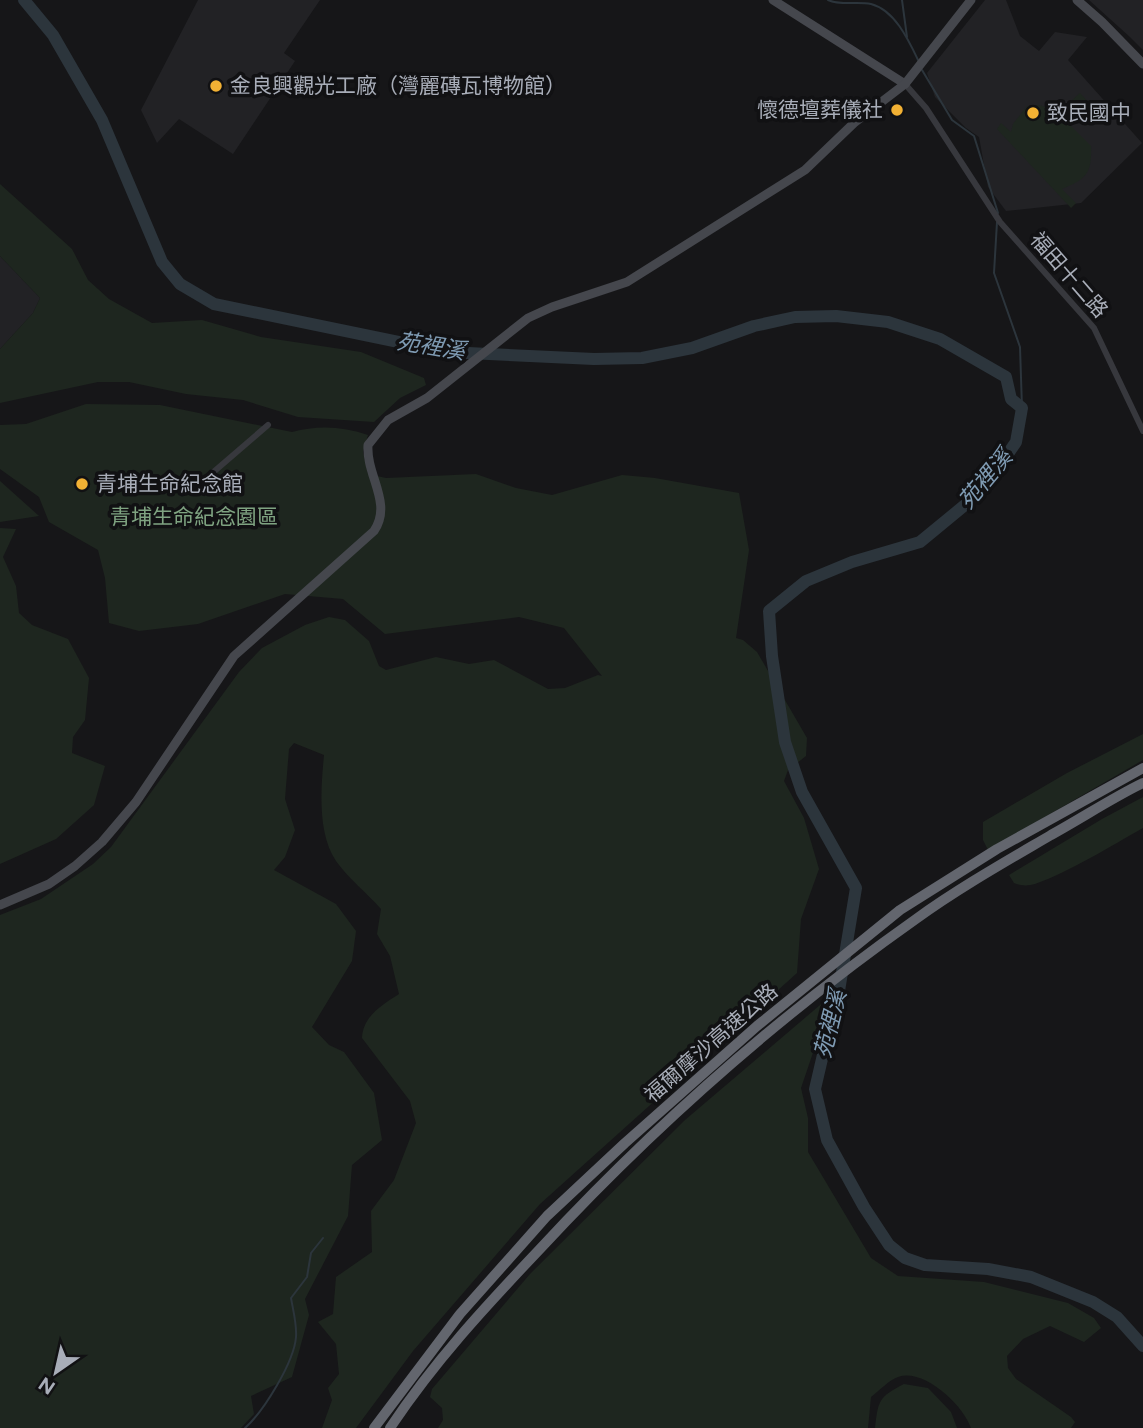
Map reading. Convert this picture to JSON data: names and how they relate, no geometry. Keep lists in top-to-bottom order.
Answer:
{
  "streets": {
    "highway": ["福爾摩沙高速公路"],
    "street": ["福田十二路"]
  },
  "water": ["苑裡溪"],
  "parks": ["青埔生命紀念園區"],
  "places": [
    "金良興觀光工廠（灣麗磚瓦博物館）",
    "懷德壇葬儀社",
    "致民國中",
    "青埔生命紀念館"
  ],
  "north": "bottom left"
}
